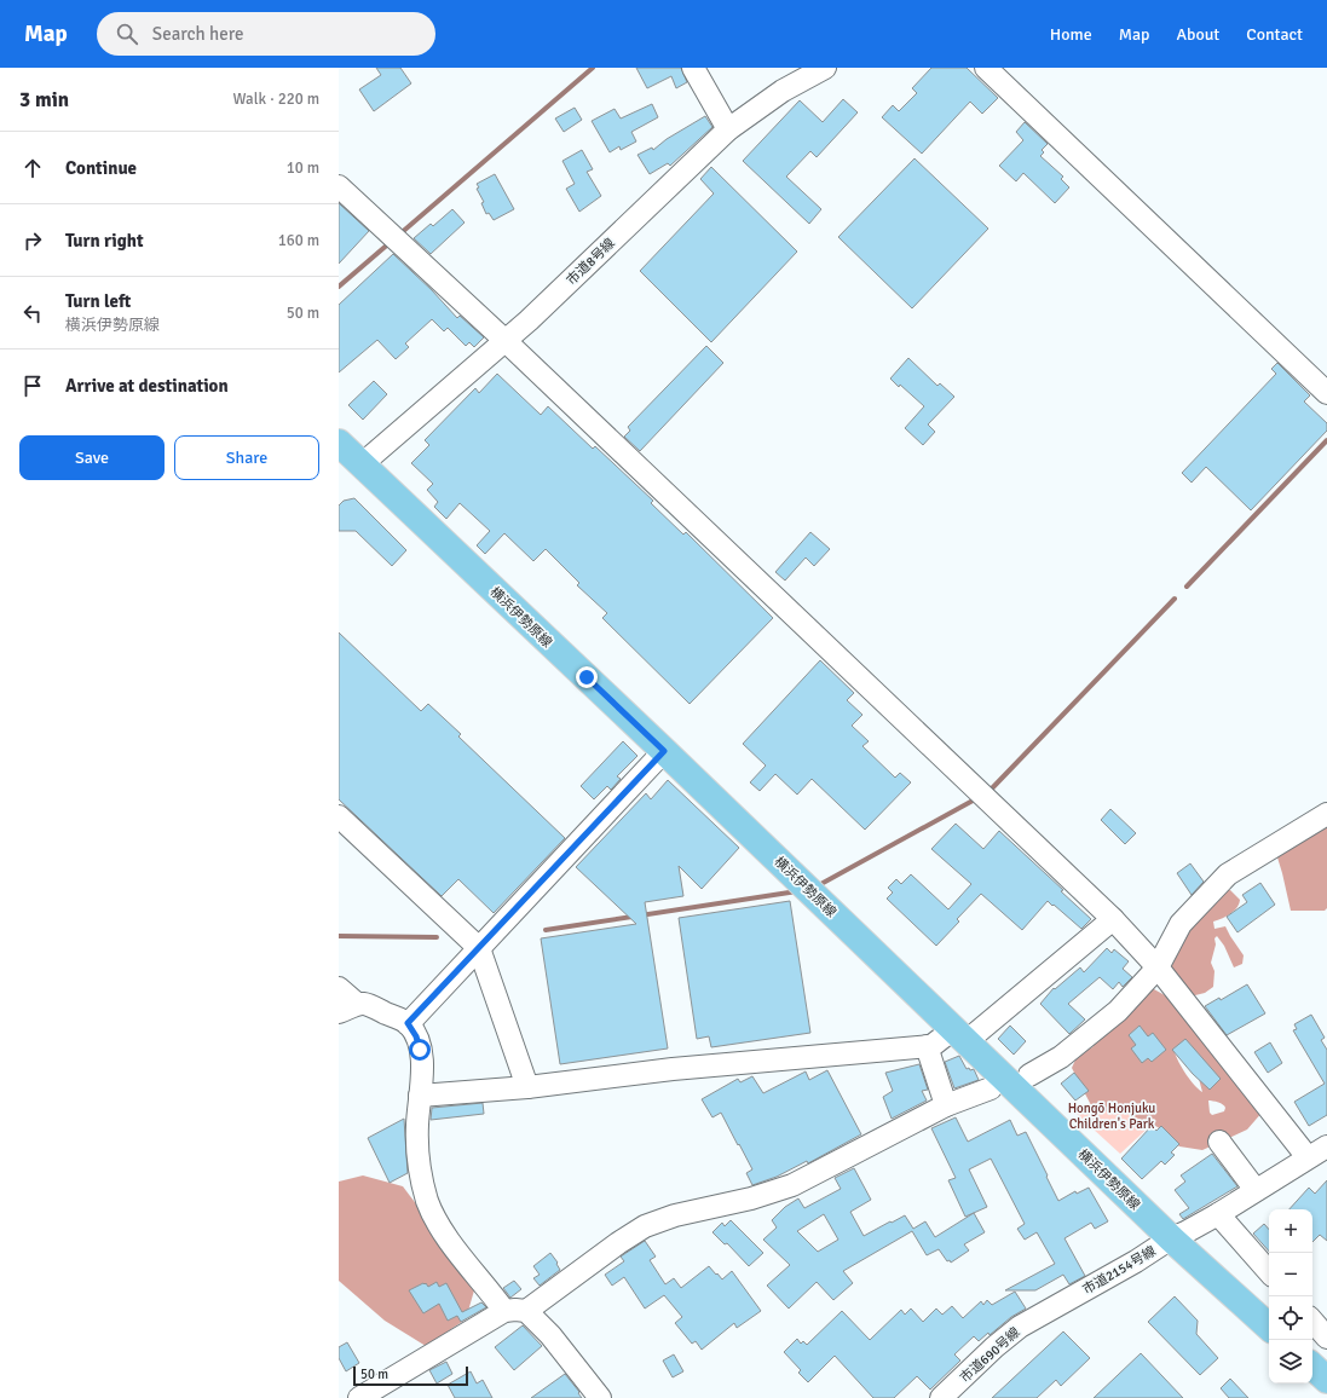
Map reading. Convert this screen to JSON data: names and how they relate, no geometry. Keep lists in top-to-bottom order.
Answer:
{
  "streets": {
    "main road": ["横浜伊勢原線"],
    "street": ["市道8号線", "市道2154号線", "市道690号線"]
  },
  "crossings": [
    ["市道8号線", "横浜伊勢原線"],
    ["横浜伊勢原線", "市道2154号線"],
    ["市道2154号線", "市道690号線"]
  ],
  "parks": ["Hongō Honjuku Children's Park"],
  "scale_bar": "50 m",
  "page": {
    "header": "Map",
    "search": "Search here",
    "nav": [
      "Home",
      "Map",
      "About",
      "Contact"
    ],
    "heading": ["3 min", "Walk · 220 m"],
    "list": [
      ["Continue", "10 m"],
      ["Turn right", "160 m"],
      ["Turn left", "横浜伊勢原線", "50 m"],
      "Arrive at destination"
    ],
    "buttons": ["Save", "Share"],
    "map_buttons": ["+", "−"],
    "scale": "50 m"
  }
}
